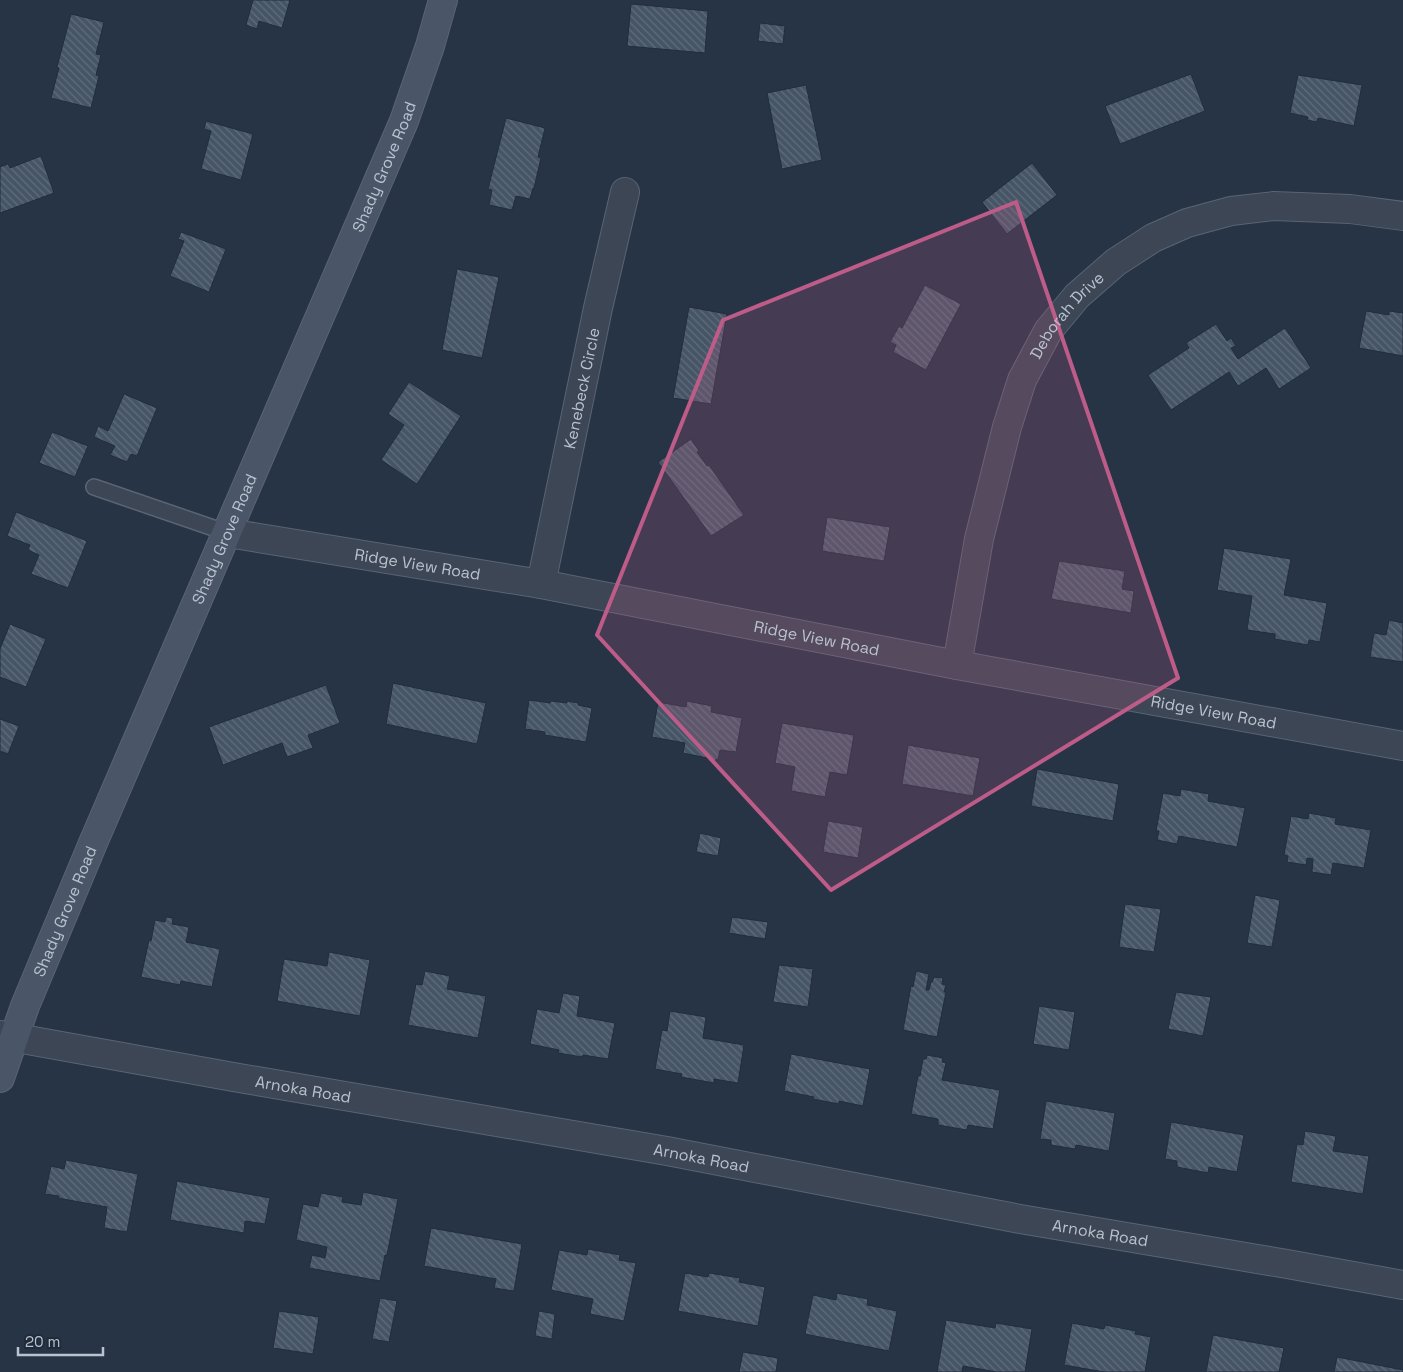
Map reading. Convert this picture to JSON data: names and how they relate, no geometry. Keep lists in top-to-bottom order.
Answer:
{
  "streets": {
    "main road": ["Shady Grove Road"],
    "street": [
      "Deborah Drive",
      "Kenebeck Circle",
      "Ridge View Road",
      "Arnoka Road"
    ]
  },
  "crossings": [
    ["Shady Grove Road", "Ridge View Road"],
    ["Shady Grove Road", "Arnoka Road"],
    ["Deborah Drive", "Ridge View Road"],
    ["Kenebeck Circle", "Ridge View Road"]
  ],
  "scale_bar": "20 m"
}
